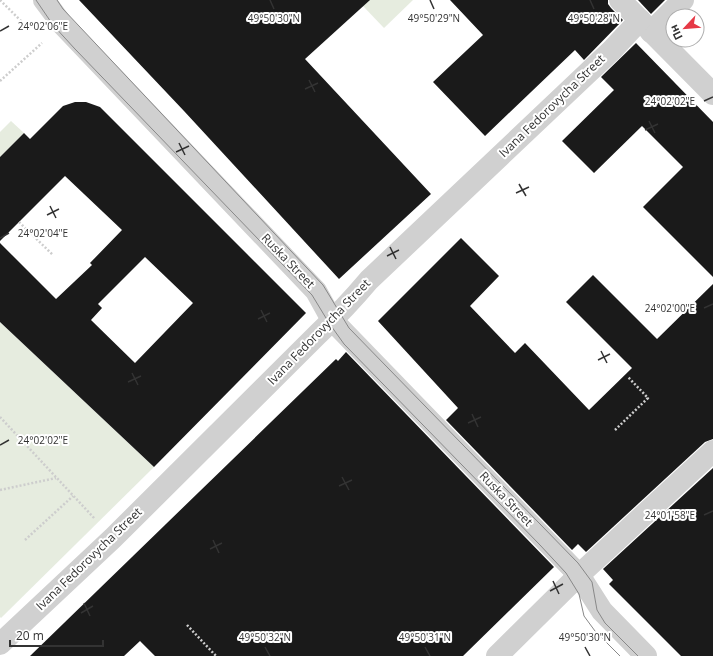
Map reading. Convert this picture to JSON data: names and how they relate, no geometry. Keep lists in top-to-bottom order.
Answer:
{
  "streets": {
    "street": ["Ivana Fedorovycha Street", "Ruska Street"]
  },
  "crossings": [
    ["Ivana Fedorovycha Street", "Ruska Street"]
  ],
  "scale_bar": "20 m",
  "north": "bottom left",
  "coordinates": [
    "49°50'30\"N",
    "49°50'29\"N",
    "49°50'28\"N",
    "24°02'06\"E",
    "24°02'02\"E",
    "24°02'04\"E",
    "24°02'00\"E",
    "24°01'58\"E",
    "49°50'32\"N",
    "49°50'31\"N"
  ]
}
